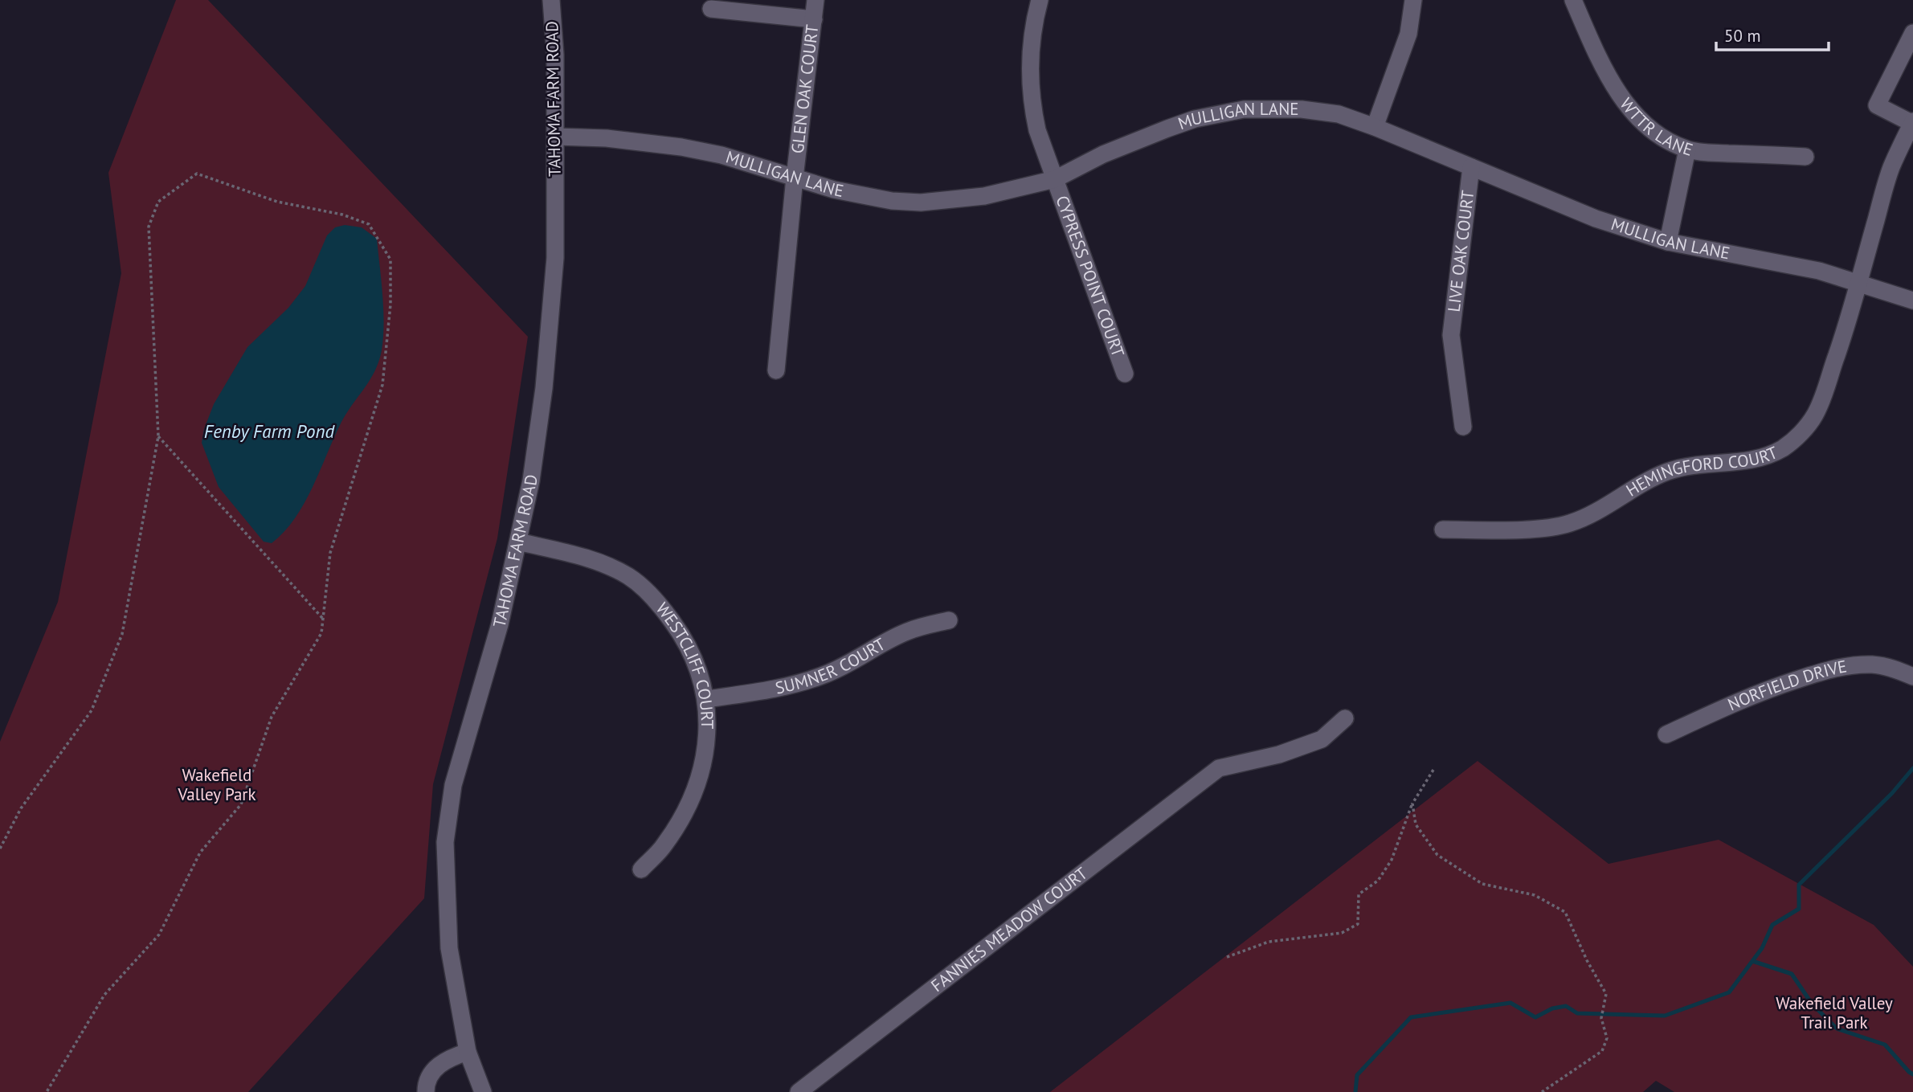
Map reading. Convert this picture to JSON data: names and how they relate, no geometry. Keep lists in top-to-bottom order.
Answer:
{
  "streets": {
    "street": [
      "GLEN OAK COURT",
      "TAHOMA FARM ROAD",
      "MULLIGAN LANE",
      "WTTR LANE",
      "LIVE OAK COURT",
      "CYPRESS POINT COURT",
      "HEMINGFORD COURT",
      "SUMNER COURT",
      "WESTCLIFF COURT",
      "NORFIELD DRIVE",
      "FANNIES MEADOW COURT"
    ]
  },
  "crossings": [
    ["GLEN OAK COURT", "MULLIGAN LANE"],
    ["TAHOMA FARM ROAD", "MULLIGAN LANE"],
    ["TAHOMA FARM ROAD", "WESTCLIFF COURT"],
    ["MULLIGAN LANE", "LIVE OAK COURT"],
    ["MULLIGAN LANE", "CYPRESS POINT COURT"],
    ["MULLIGAN LANE", "HEMINGFORD COURT"],
    ["SUMNER COURT", "WESTCLIFF COURT"]
  ],
  "water": ["Fenby Farm Pond"],
  "parks": ["Wakefield Valley Park", "Wakefield Valley Trail Park"],
  "scale_bar": "50 m"
}
